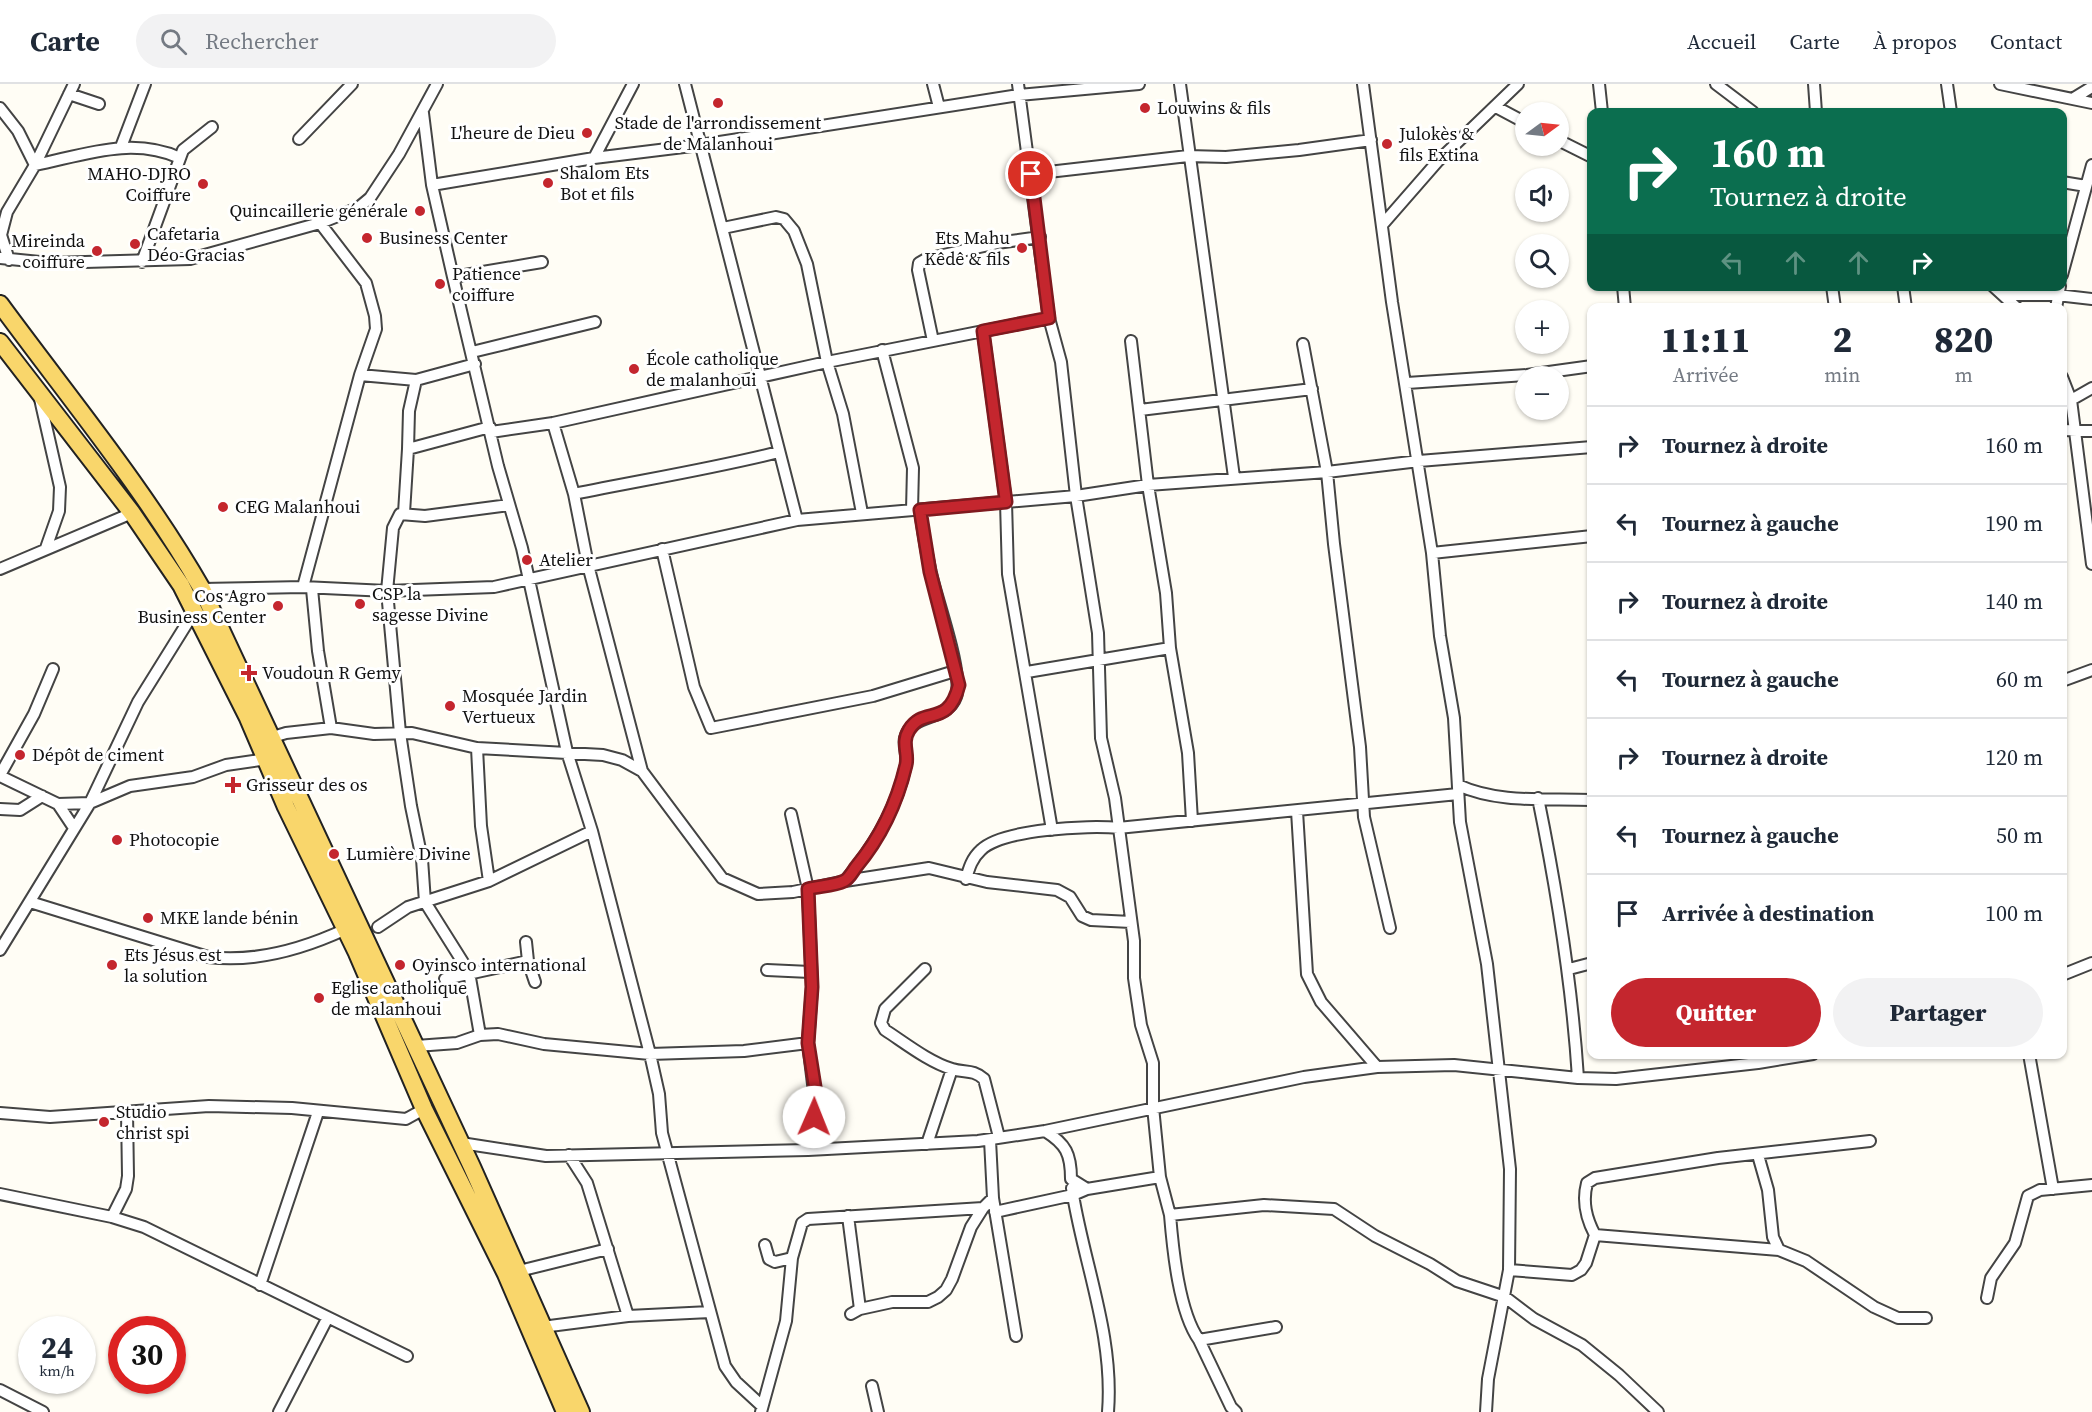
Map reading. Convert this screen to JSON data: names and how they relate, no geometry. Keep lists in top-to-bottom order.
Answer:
{
  "places": {
    "other": [
      "Stade de l'arrondissement de Malanhoui",
      "Louwins & fils",
      "L'heure de Dieu",
      "Julokès & fils Extina",
      "Shalom Ets Bot et fils",
      "MAHO-DJRO Coiffure",
      "Quincaillerie générale",
      "Business Center",
      "Cafetaria Déo-Gracias",
      "Ets Mahu Kêdê & fils",
      "Mireinda coiffure",
      "Patience coiffure",
      "École catholique de malanhoui",
      "CEG Malanhoui",
      "Atelier",
      "CSP la sagesse Divine",
      "Cos Agro Business Center",
      "Mosquée Jardin Vertueux",
      "Dépôt de ciment",
      "Photocopie",
      "Lumière Divine",
      "MKE lande bénin",
      "Ets Jésus est la solution",
      "Oyinsco international",
      "Eglise catholique de malanhoui",
      "Studio christ spi"
    ],
    "health": ["Voudoun R Gemy", "Grisseur des os"]
  },
  "north": "right",
  "page": {
    "header": "Carte",
    "search": "Rechercher",
    "nav": [
      "Accueil",
      "Carte",
      "À propos",
      "Contact"
    ],
    "map_buttons": ["+", "−"],
    "turn": ["160 m", "Tournez à droite"],
    "eta": [
      "11:11",
      "Arrivée",
      "2",
      "min",
      "820",
      "m"
    ],
    "list": [
      {
        "name": "Tournez à droite",
        "value": "160 m"
      },
      {
        "name": "Tournez à gauche",
        "value": "190 m"
      },
      {
        "name": "Tournez à droite",
        "value": "140 m"
      },
      {
        "name": "Tournez à gauche",
        "value": "60 m"
      },
      {
        "name": "Tournez à droite",
        "value": "120 m"
      },
      {
        "name": "Tournez à gauche",
        "value": "50 m"
      },
      {
        "name": "Arrivée à destination",
        "value": "100 m"
      }
    ],
    "buttons": ["Quitter", "Partager"],
    "speed": "24 km/h",
    "limit": "30"
  }
}
